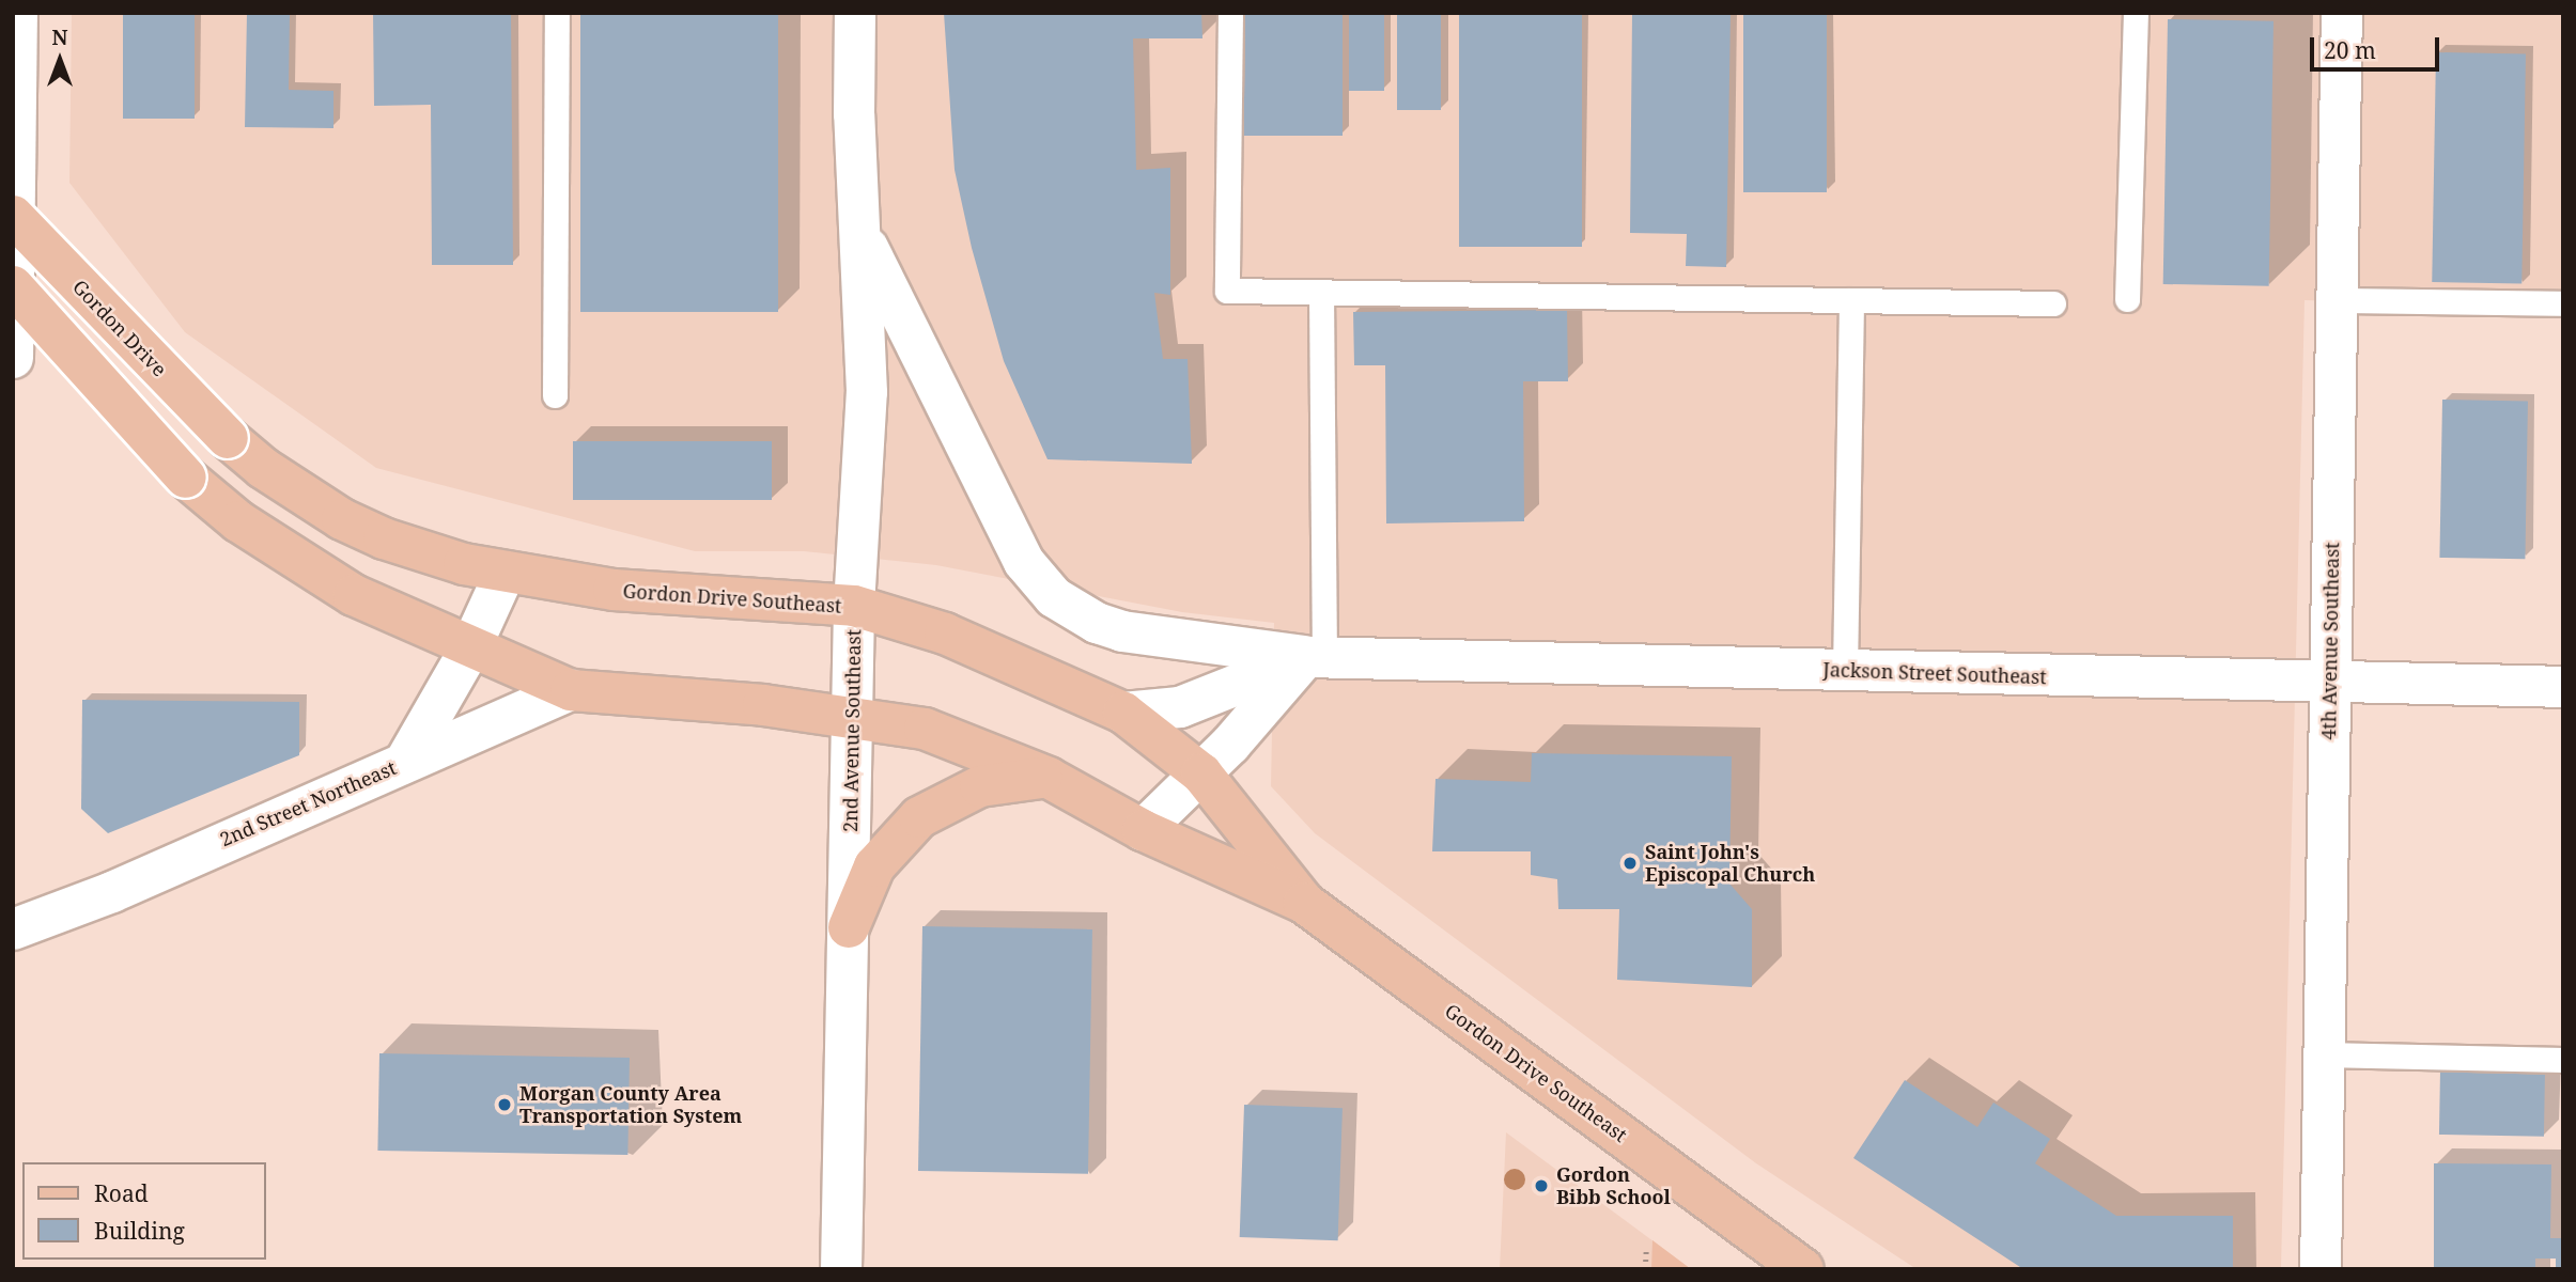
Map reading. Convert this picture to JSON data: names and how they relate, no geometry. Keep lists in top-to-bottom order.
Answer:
{
  "streets": {
    "main road": ["Gordon Drive", "Gordon Drive Southeast"],
    "street": [
      "4th Avenue Southeast",
      "Jackson Street Southeast",
      "2nd Avenue Southeast",
      "2nd Street Northeast"
    ]
  },
  "crossings": [
    ["Gordon Drive", "Gordon Drive Southeast"],
    ["Gordon Drive Southeast", "Jackson Street Southeast"],
    ["Gordon Drive Southeast", "2nd Avenue Southeast"],
    ["Gordon Drive Southeast", "2nd Street Northeast"],
    ["4th Avenue Southeast", "Jackson Street Southeast"]
  ],
  "places": ["Saint John's Episcopal Church", "Morgan County Area Transportation System", "Gordon Bibb School"],
  "legend": ["Road", "Building"],
  "scale_bar": "20 m",
  "north": "top"
}
